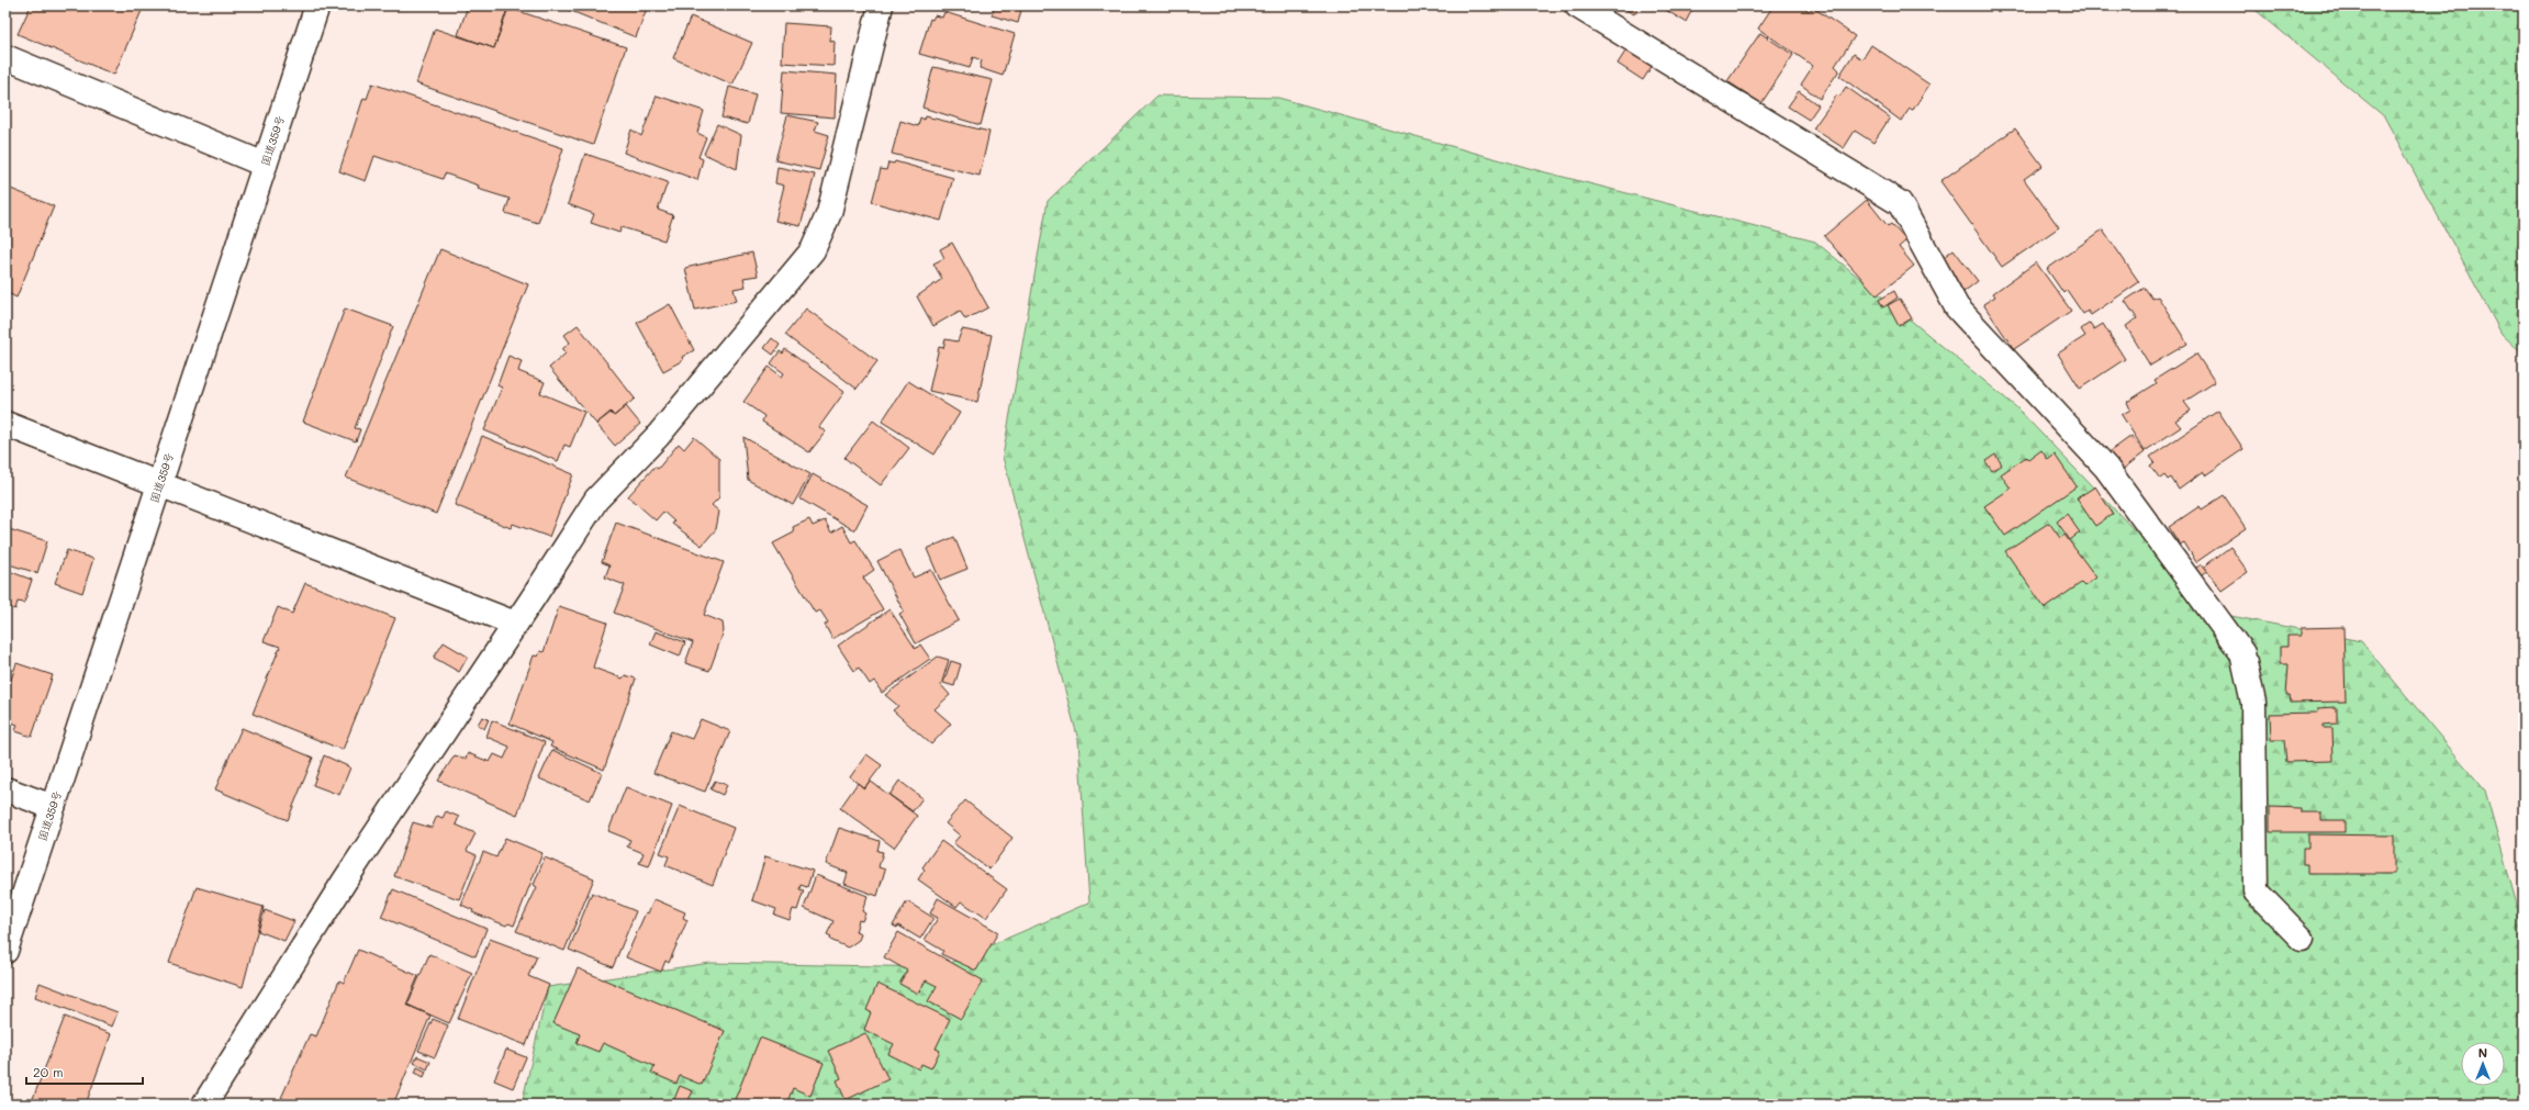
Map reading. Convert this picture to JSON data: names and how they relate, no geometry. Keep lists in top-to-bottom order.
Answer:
{
  "streets": {
    "main road": ["国道359号"]
  },
  "scale_bar": "20 m",
  "north": "top"
}
